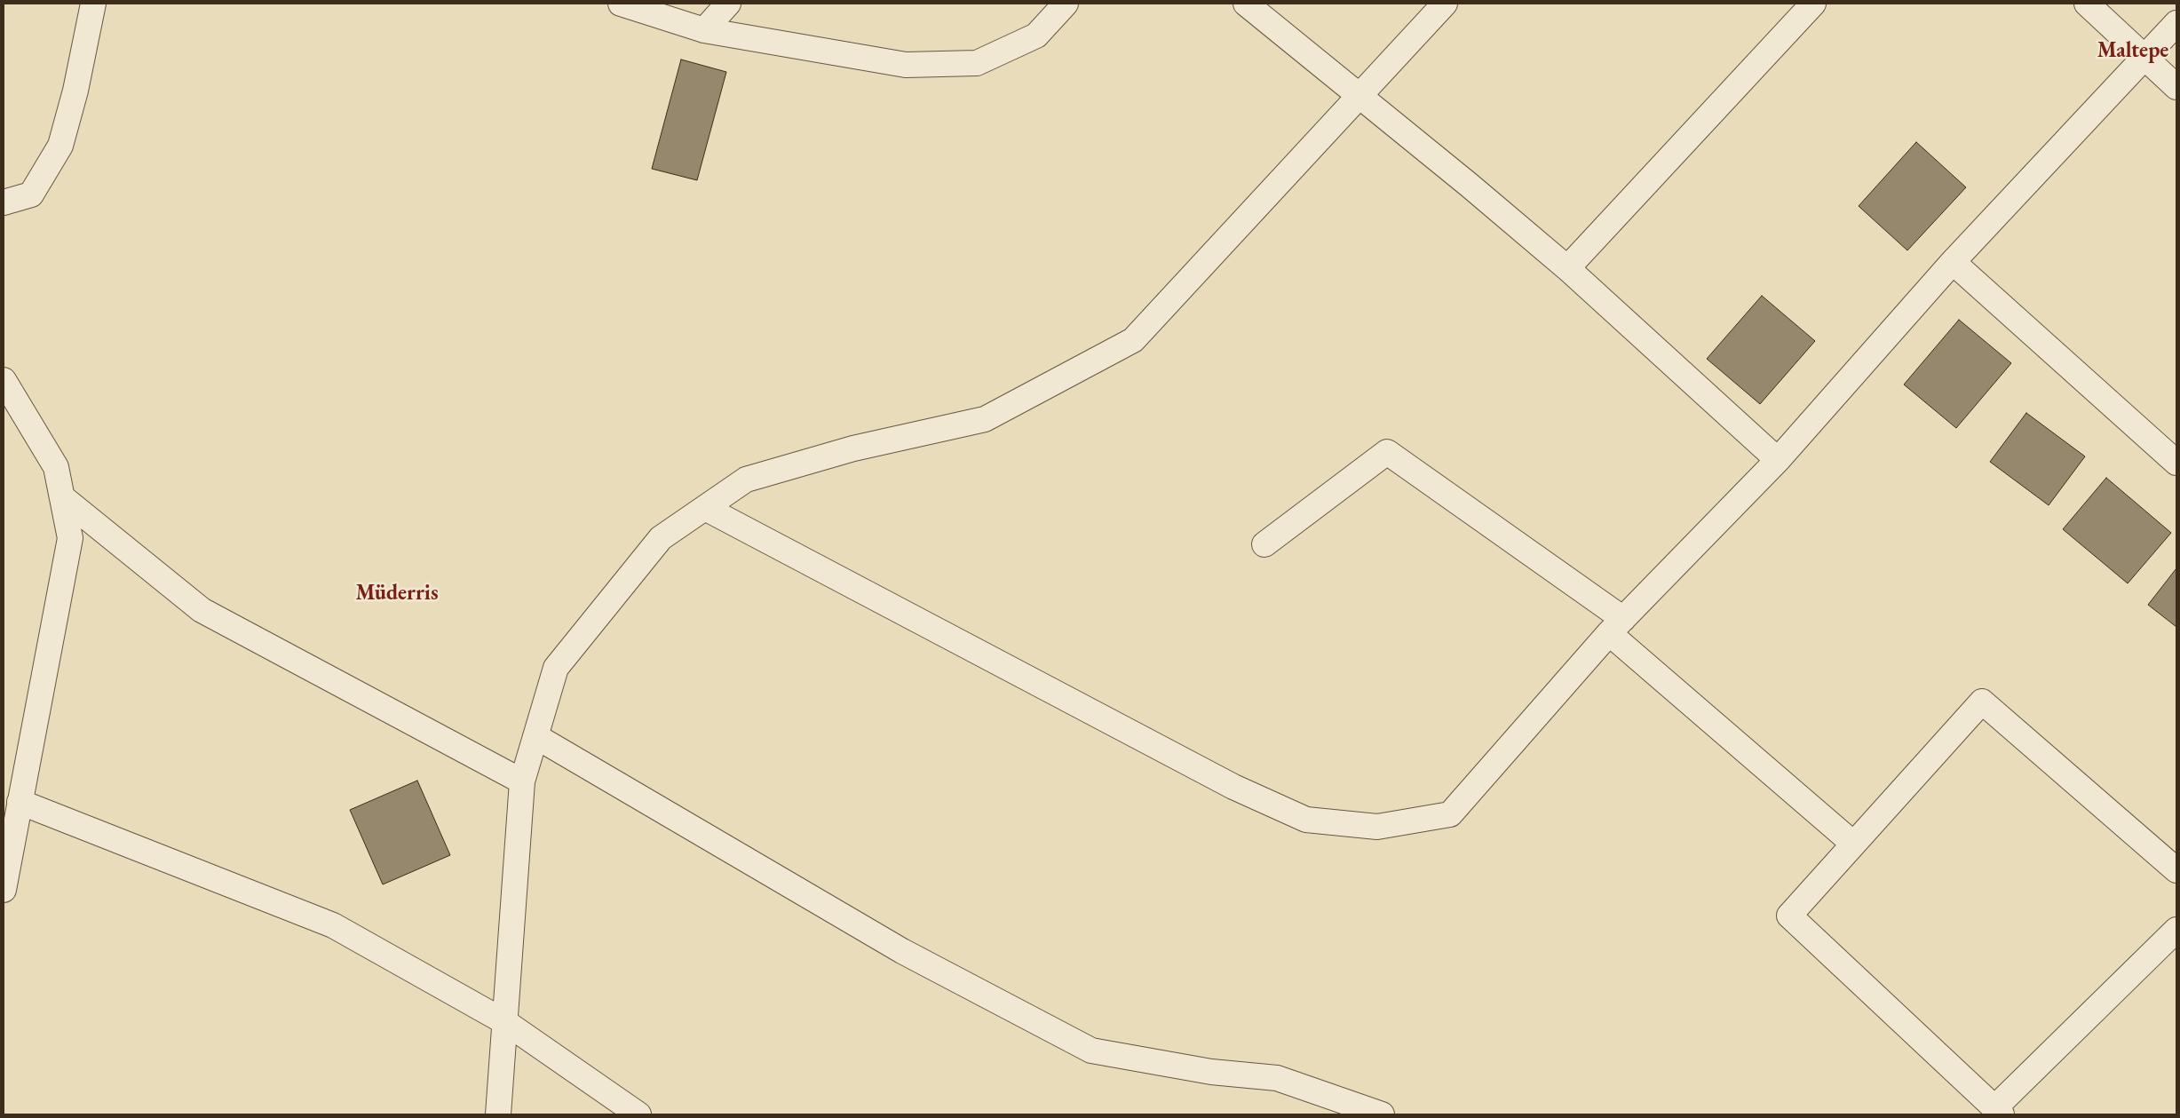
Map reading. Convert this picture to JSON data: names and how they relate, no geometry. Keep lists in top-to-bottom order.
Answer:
{
  "districts": ["Maltepe", "Müderris"]
}
